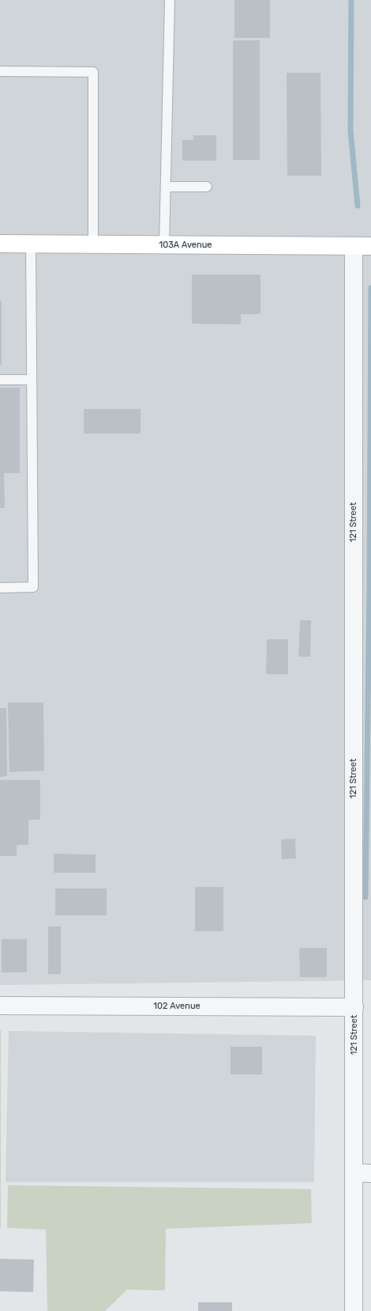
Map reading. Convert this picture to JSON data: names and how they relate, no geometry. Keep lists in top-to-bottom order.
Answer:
{
  "streets": {
    "street": ["103A Avenue", "121 Street", "102 Avenue"]
  },
  "crossings": [
    ["103A Avenue", "121 Street"],
    ["121 Street", "102 Avenue"]
  ]
}
